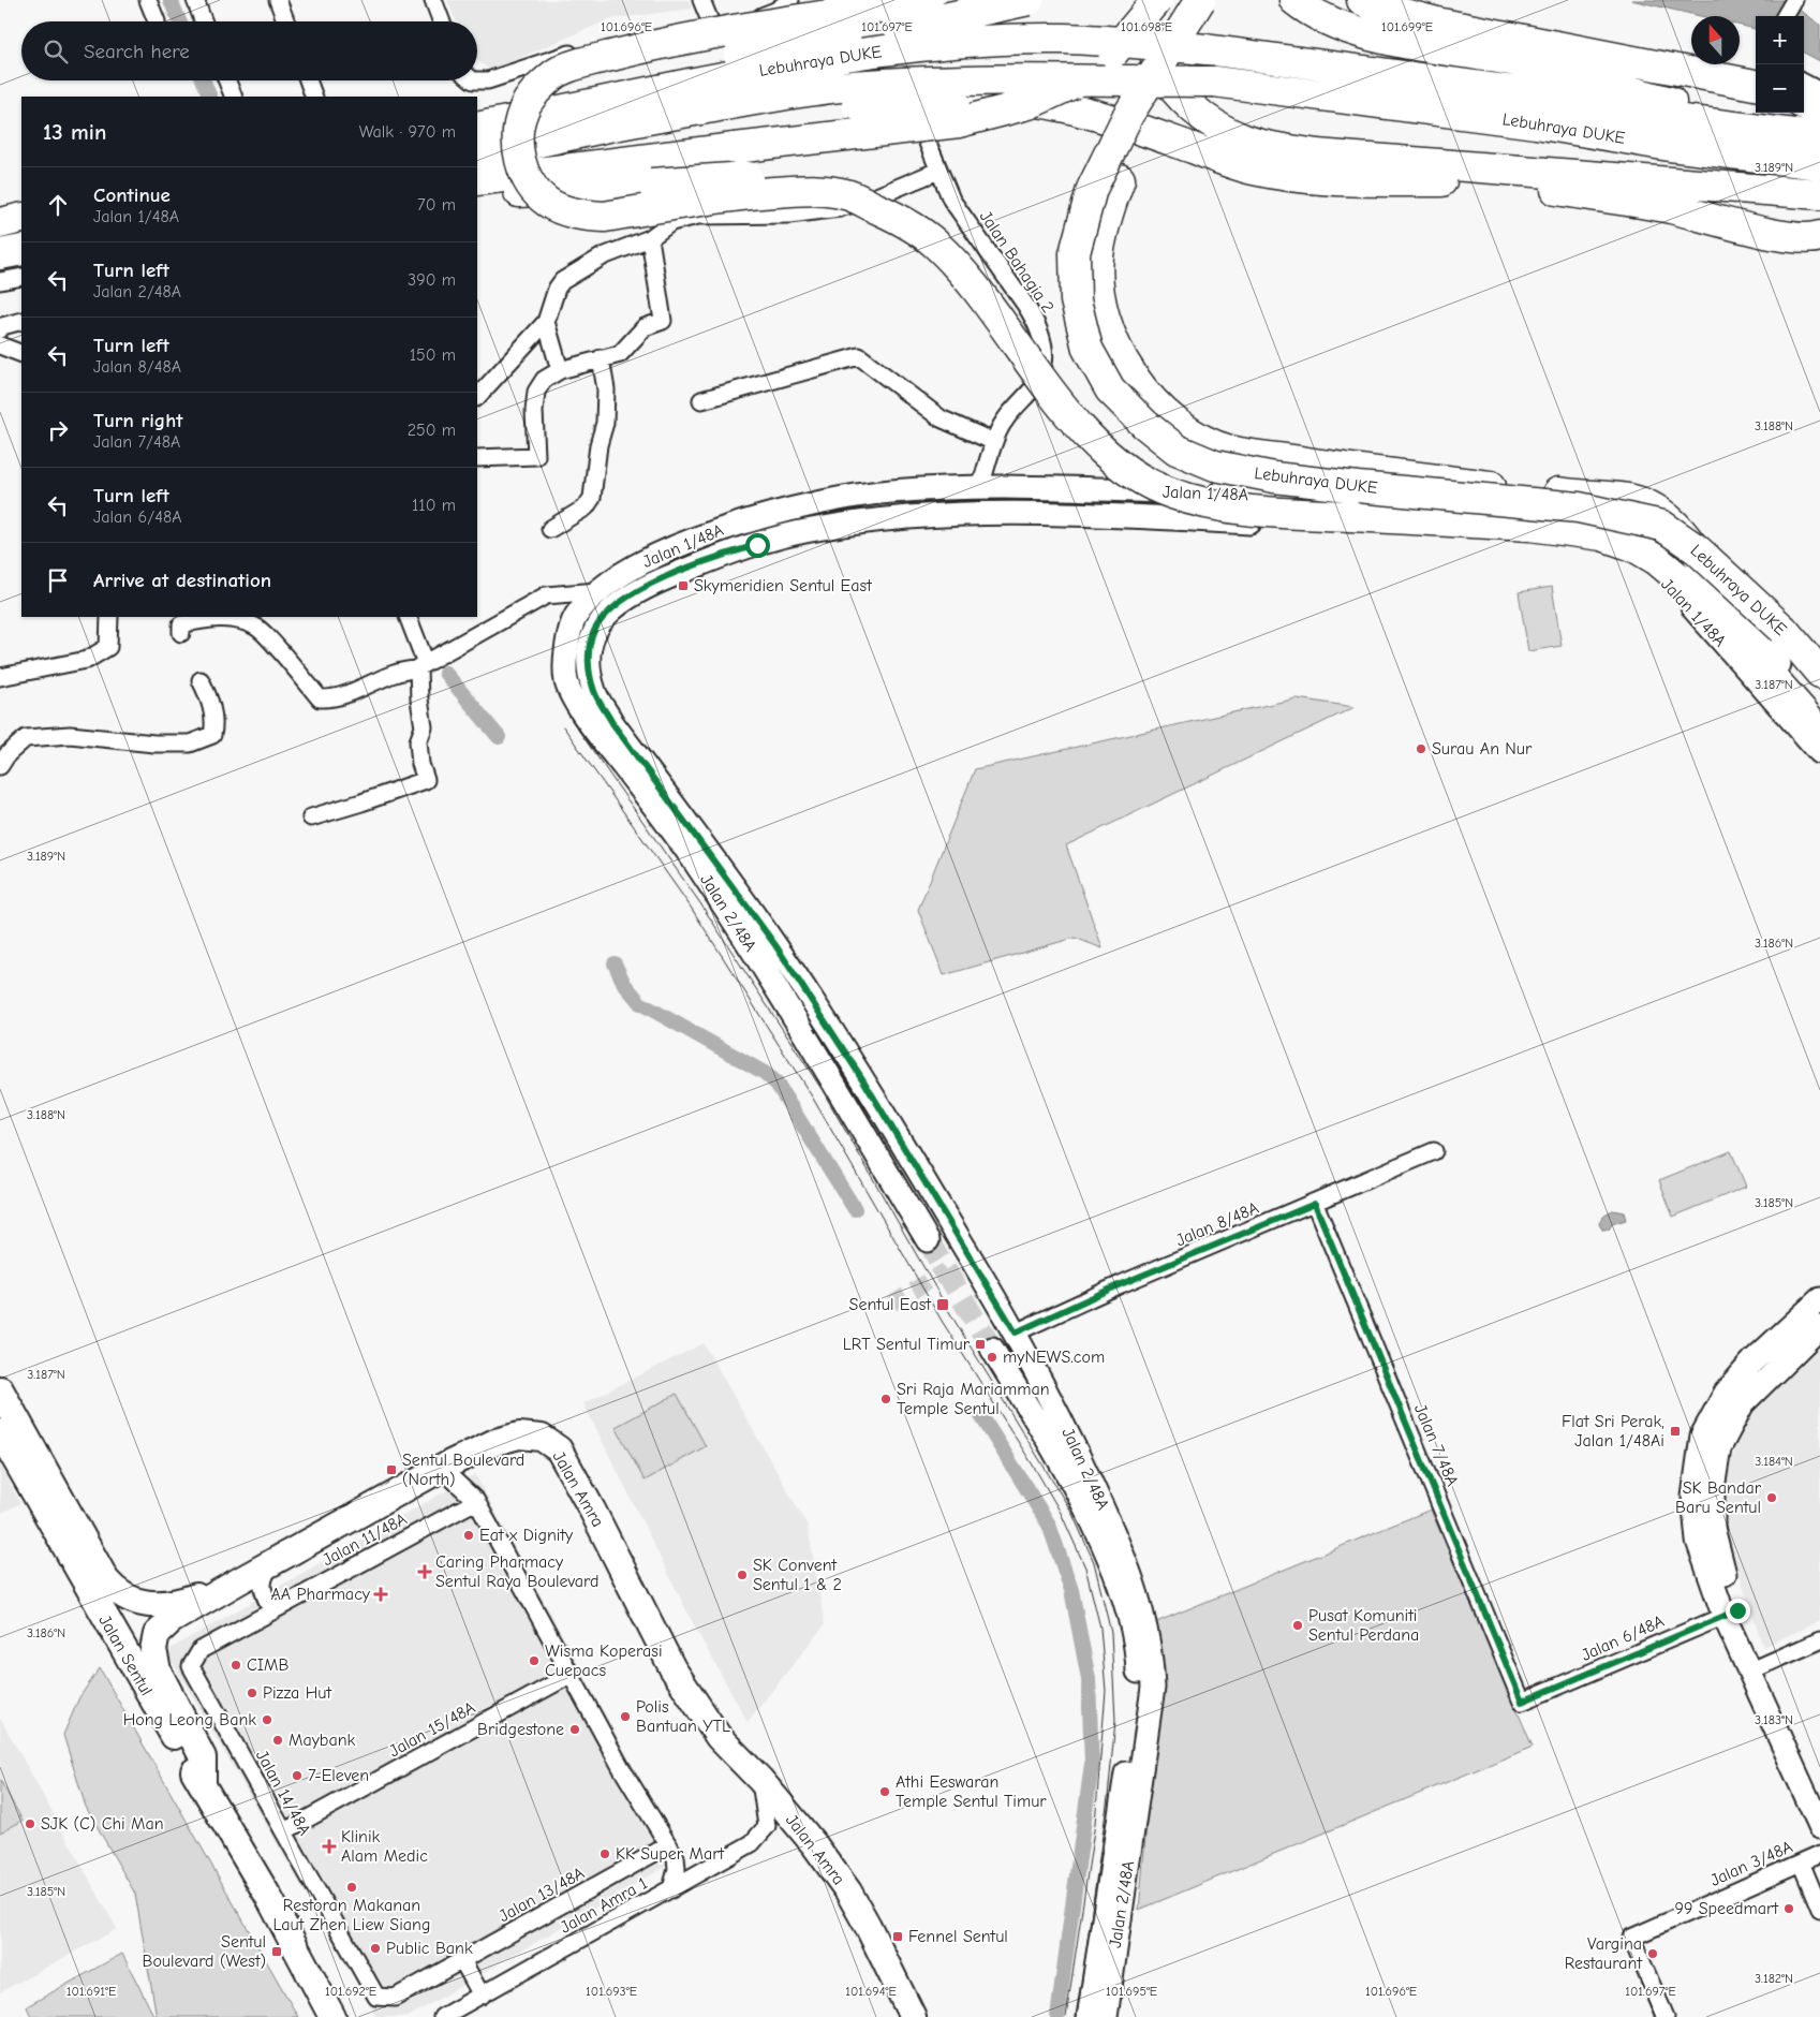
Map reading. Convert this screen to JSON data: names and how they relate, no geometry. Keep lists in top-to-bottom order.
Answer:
{
  "streets": {
    "highway": ["Lebuhraya DUKE"],
    "main road": [
      "Jalan 1/48A",
      "Jalan 2/48A",
      "Jalan Amra",
      "Jalan Sentul"
    ],
    "street": [
      "Jalan Bahagia 2",
      "Jalan 8/48A",
      "Jalan 7/48A",
      "Jalan 11/48A",
      "Jalan 6/48A",
      "Jalan 15/48A",
      "Jalan 14/48A",
      "Jalan 3/48A",
      "Jalan 13/48A",
      "Jalan Amra 1"
    ]
  },
  "crossings": [
    ["Jalan Bahagia 2", "Jalan 1/48A"],
    ["Jalan 1/48A", "Jalan 2/48A"],
    ["Jalan 2/48A", "Jalan 8/48A"],
    ["Jalan 8/48A", "Jalan 7/48A"],
    ["Jalan 7/48A", "Jalan 6/48A"],
    ["Jalan Amra", "Jalan Sentul"],
    ["Jalan Amra", "Jalan Amra 1"],
    ["Jalan 11/48A", "Jalan 14/48A"],
    ["Jalan 15/48A", "Jalan 14/48A"],
    ["Jalan 14/48A", "Jalan 13/48A"]
  ],
  "places": {
    "transit": [
      "Skymeridien Sentul East",
      "Sentul East",
      "LRT Sentul Timur",
      "Flat Sri Perak, Jalan 1/48Ai",
      "Sentul Boulevard (North)",
      "Fennel Sentul",
      "Sentul Boulevard (West)"
    ],
    "other": [
      "Surau An Nur",
      "myNEWS.com",
      "Sri Raja Mariamman Temple Sentul",
      "SK Bandar Baru Sentul",
      "Eat x Dignity",
      "SK Convent Sentul 1 & 2",
      "Pusat Komuniti Sentul Perdana",
      "Wisma Koperasi Cuepacs",
      "CIMB",
      "Pizza Hut",
      "Polis Bantuan YTL",
      "Hong Leong Bank",
      "Bridgestone",
      "Maybank",
      "7-Eleven",
      "Athi Eeswaran Temple Sentul Timur",
      "SJK (C) Chi Man",
      "KK Super Mart",
      "Restoran Makanan Laut Zhen Liew Siang",
      "99 Speedmart",
      "Public Bank",
      "Vargina Restaurant"
    ],
    "health": ["Caring Pharmacy Sentul Raya Boulevard", "AA Pharmacy", "Klinik Alam Medic"]
  },
  "north": "top",
  "page": {
    "map_buttons": ["+", "−"],
    "search": "Search here",
    "heading": ["13 min", "Walk · 970 m"],
    "list": [
      ["Continue", "Jalan 1/48A", "70 m"],
      ["Turn left", "Jalan 2/48A", "390 m"],
      ["Turn left", "Jalan 8/48A", "150 m"],
      ["Turn right", "Jalan 7/48A", "250 m"],
      ["Turn left", "Jalan 6/48A", "110 m"],
      "Arrive at destination"
    ]
  },
  "coordinates": [
    "101.696°E",
    "101.697°E",
    "101.698°E",
    "101.699°E",
    "3.189°N",
    "3.188°N",
    "3.187°N",
    "3.186°N",
    "3.185°N",
    "3.184°N",
    "3.183°N",
    "3.182°N",
    "101.691°E",
    "101.692°E",
    "101.693°E",
    "101.694°E",
    "101.695°E"
  ]
}
